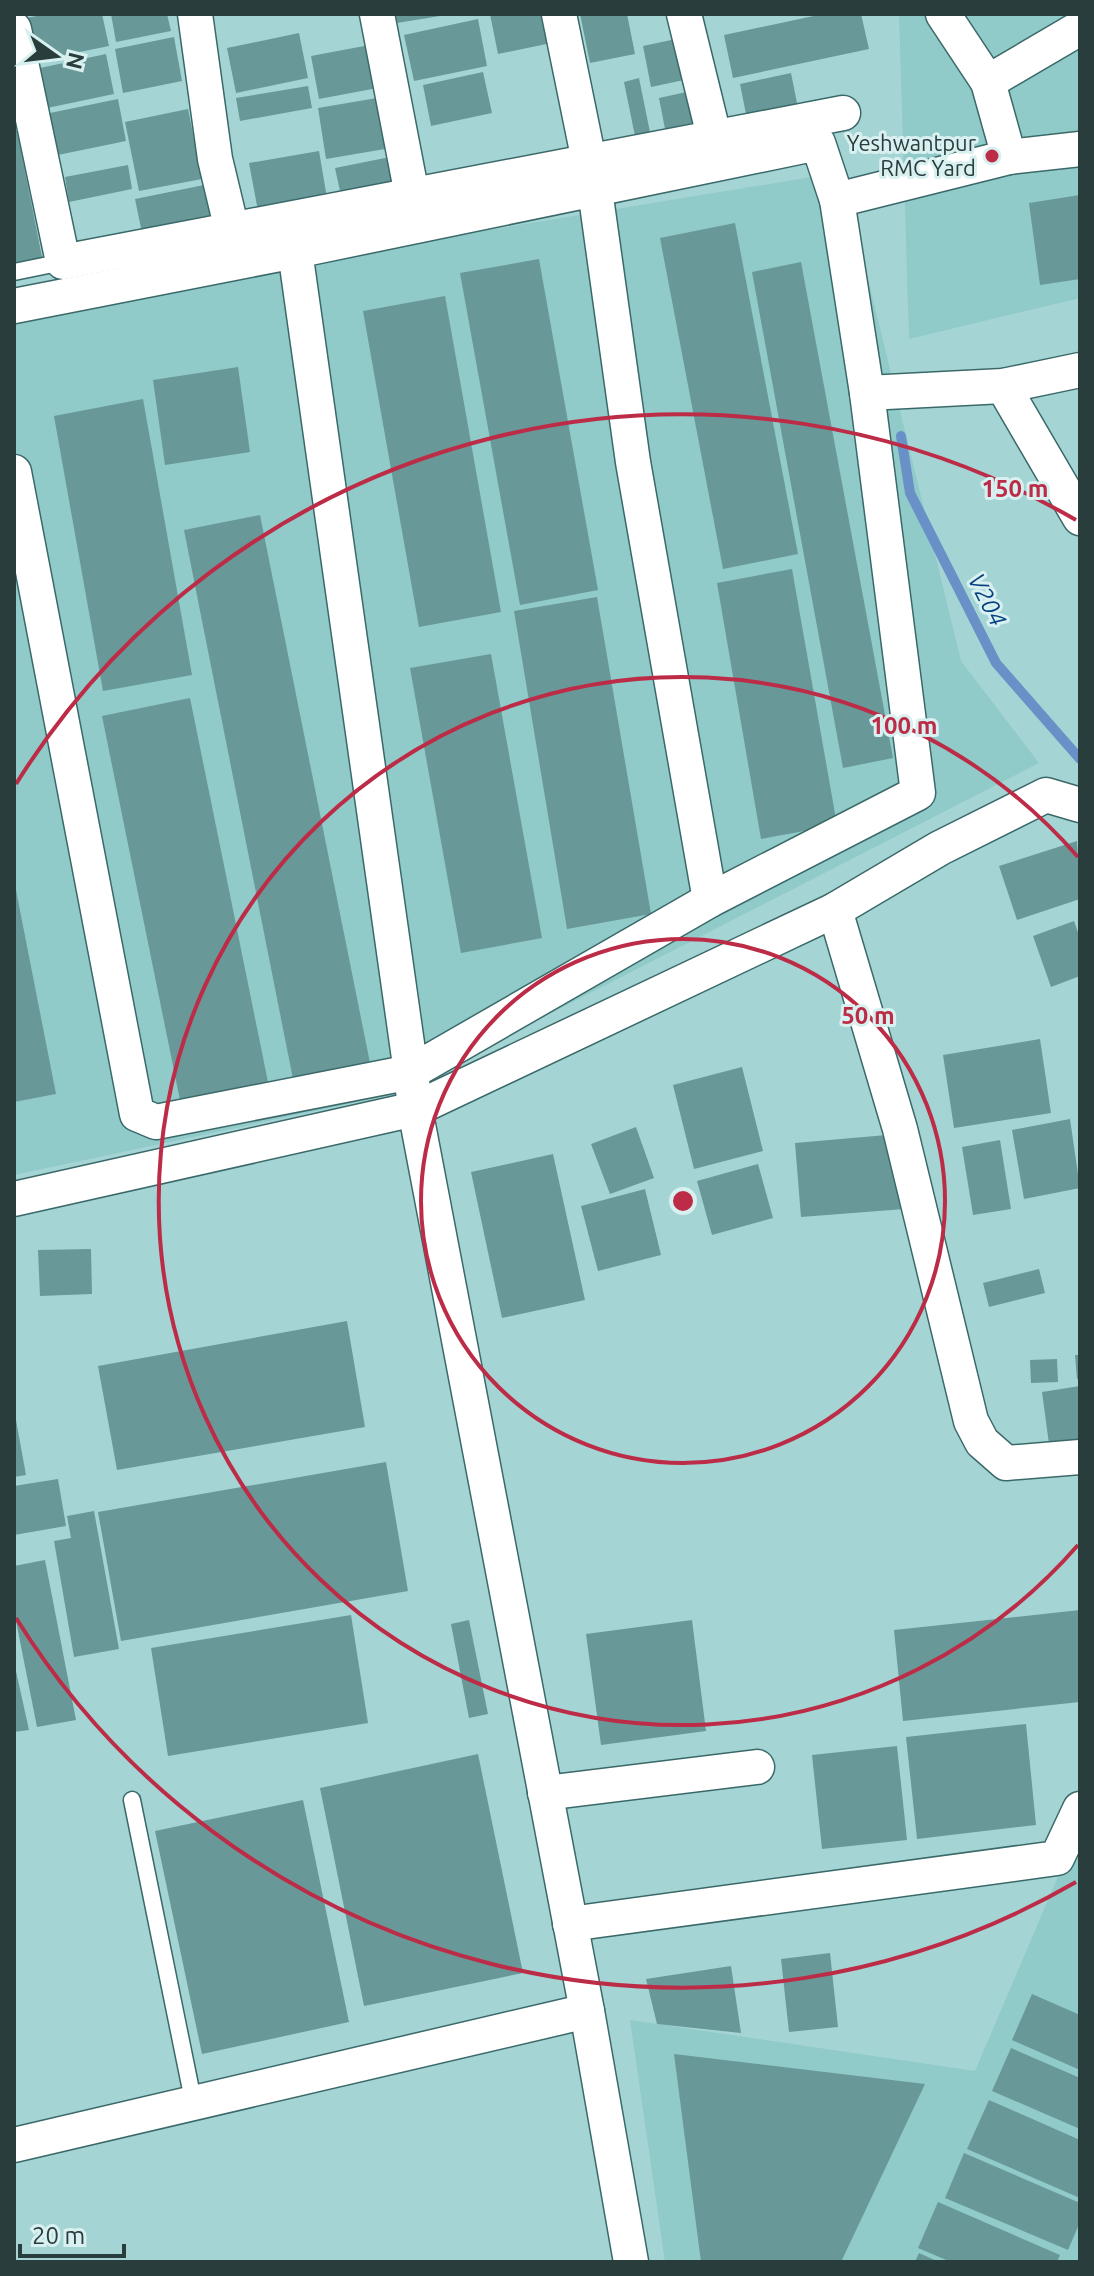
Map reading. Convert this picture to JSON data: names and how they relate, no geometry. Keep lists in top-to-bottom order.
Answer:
{
  "water": ["V204"],
  "places": ["Yeshwantpur RMC Yard"],
  "scale_bar": "20 m",
  "north": "right",
  "rings": ["150 m", "100 m", "50 m"]
}
